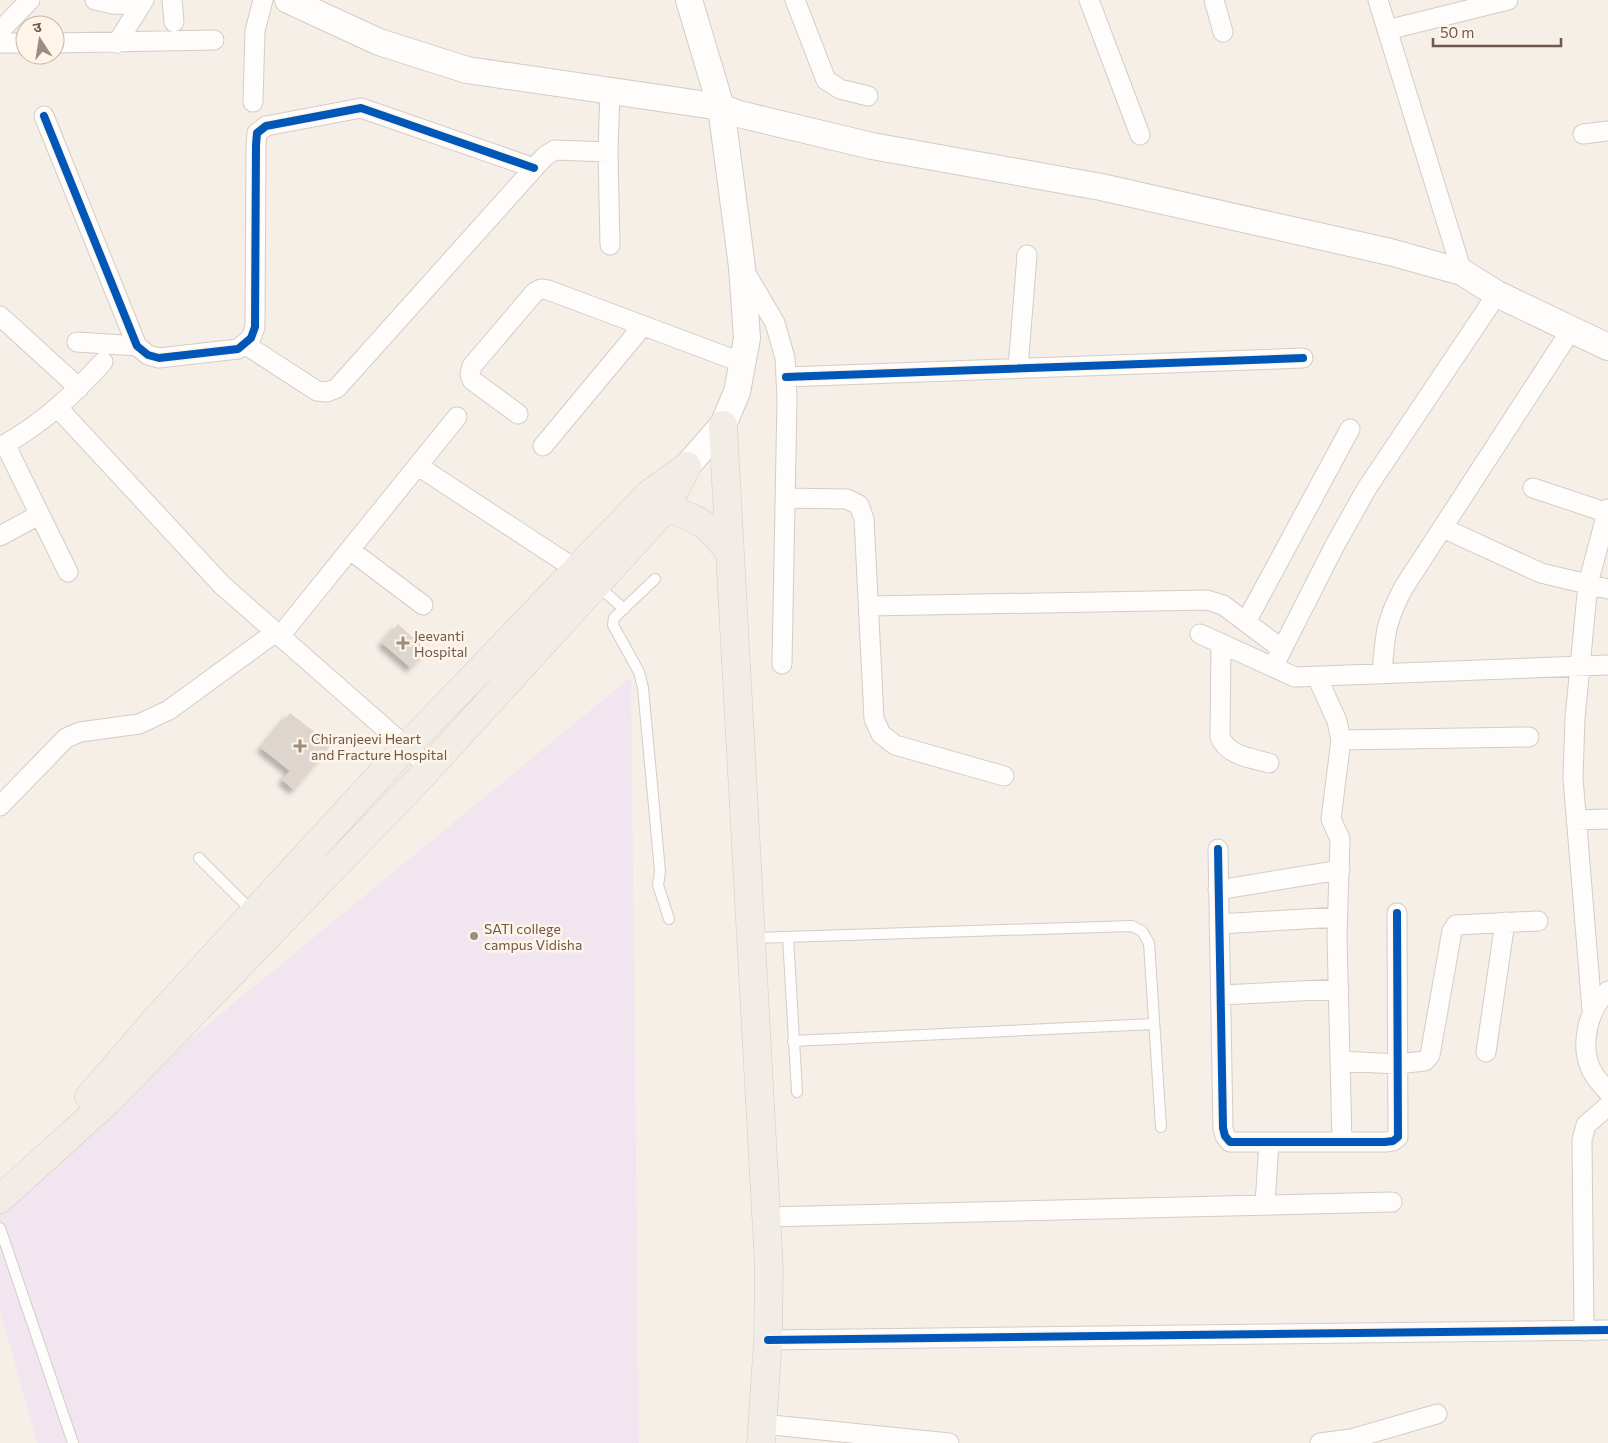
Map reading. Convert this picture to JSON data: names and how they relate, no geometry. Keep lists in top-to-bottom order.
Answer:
{
  "places": {
    "health": ["Jeevanti Hospital", "Chiranjeevi Heart and Fracture Hospital"],
    "other": ["SATI college campus Vidisha"]
  },
  "scale_bar": "50 m",
  "north": "top"
}
